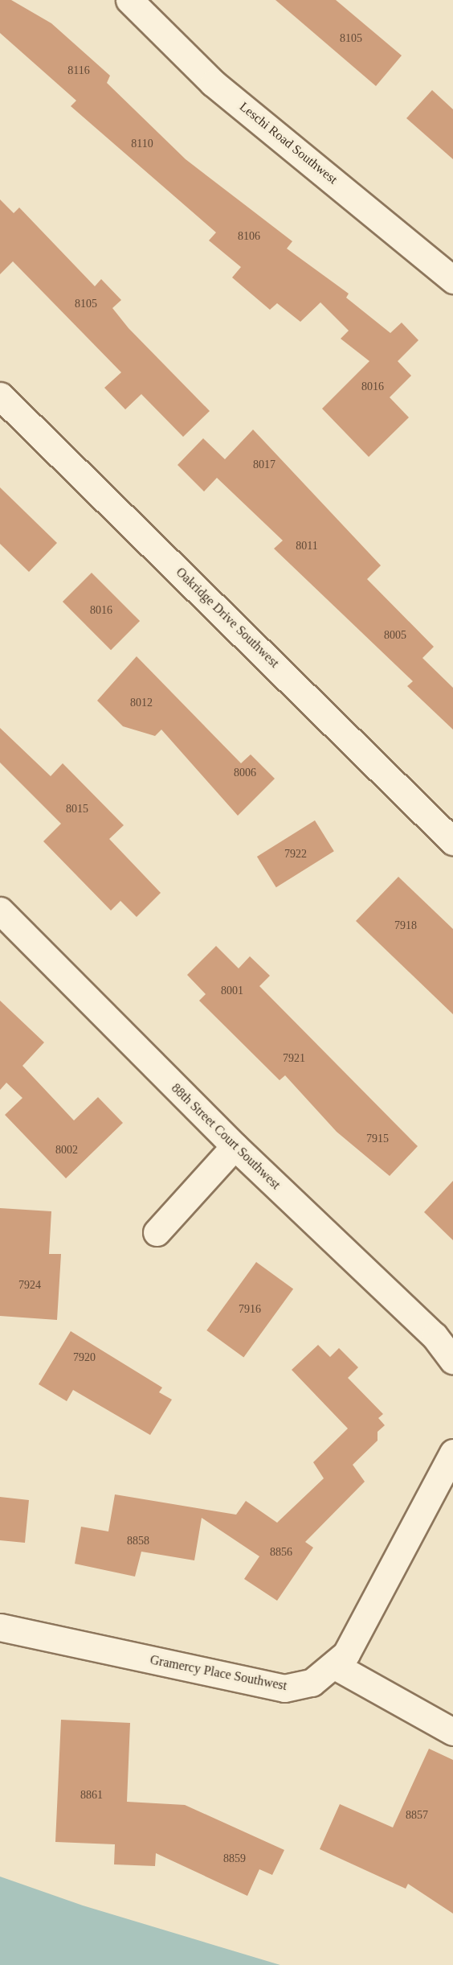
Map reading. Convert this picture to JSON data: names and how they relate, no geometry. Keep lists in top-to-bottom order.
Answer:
{
  "streets": {
    "street": [
      "Leschi Road Southwest",
      "Oakridge Drive Southwest",
      "88th Street Court Southwest",
      "Gramercy Place Southwest"
    ]
  },
  "house_numbers": [
    "8105",
    "8116",
    "8110",
    "8106",
    "8105",
    "8016",
    "8017",
    "8011",
    "8016",
    "8005",
    "8012",
    "8006",
    "8015",
    "7922",
    "7918",
    "8001",
    "7921",
    "7915",
    "8002",
    "7924",
    "7916",
    "7920",
    "8858",
    "8856",
    "8861",
    "8857",
    "8859"
  ]
}
